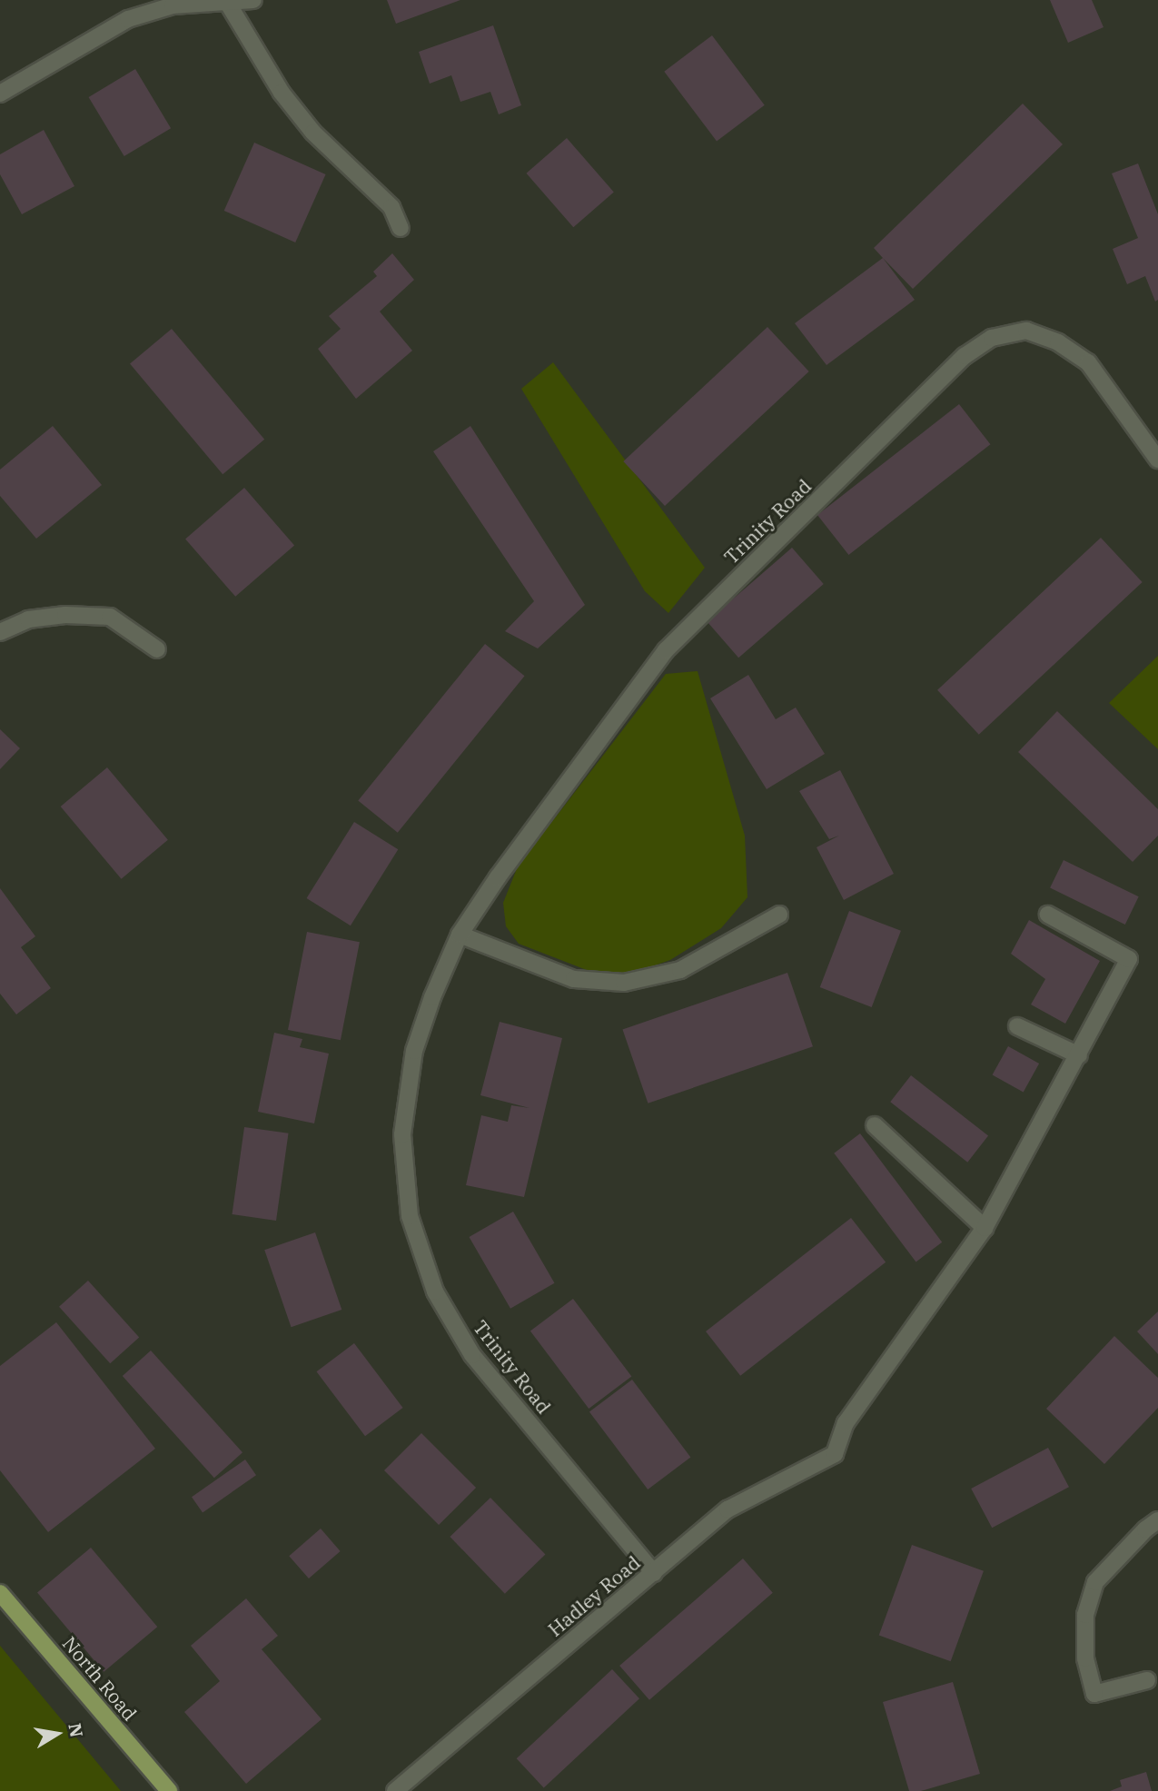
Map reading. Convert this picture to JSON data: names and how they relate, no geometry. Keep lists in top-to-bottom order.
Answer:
{
  "streets": {
    "main road": ["North Road"],
    "street": ["Trinity Road", "Hadley Road"]
  },
  "crossings": [
    ["Trinity Road", "Hadley Road"]
  ],
  "north": "right"
}
